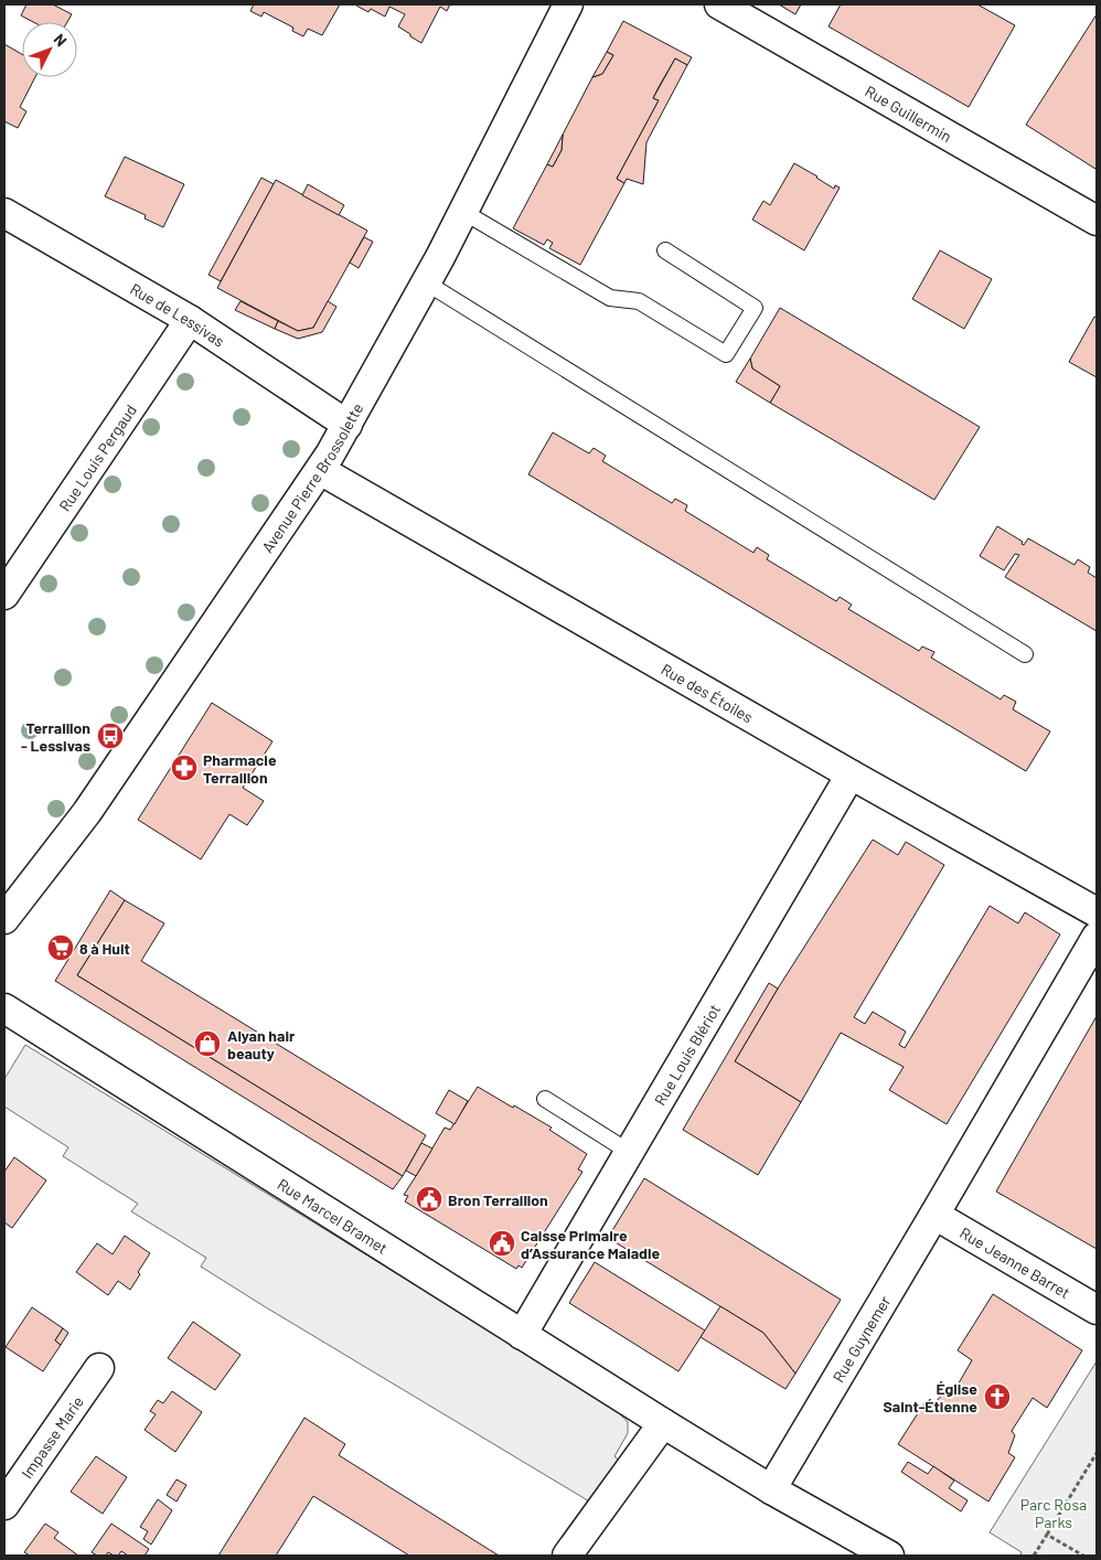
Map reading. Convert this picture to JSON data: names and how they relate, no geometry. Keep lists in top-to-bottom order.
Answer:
{
  "streets": {
    "street": [
      "Rue Guillermin",
      "Rue de Lessivas",
      "Rue Louis Pergaud",
      "Avenue Pierre Brossolette",
      "Rue des Étoiles",
      "Rue Louis Blériot",
      "Rue Marcel Bramet",
      "Rue Jeanne Barret",
      "Rue Guynemer",
      "Impasse Marie"
    ]
  },
  "crossings": [
    ["Rue de Lessivas", "Rue Louis Pergaud"],
    ["Rue de Lessivas", "Avenue Pierre Brossolette"],
    ["Avenue Pierre Brossolette", "Rue des Étoiles"],
    ["Rue des Étoiles", "Rue Louis Blériot"],
    ["Rue Louis Blériot", "Rue Marcel Bramet"],
    ["Rue Jeanne Barret", "Rue Guynemer"]
  ],
  "parks": ["Parc Rosa Parks"],
  "places": {
    "bus stop": ["Terraillon - Lessivas"],
    "pharmacy": ["Pharmacie Terraillon"],
    "supermarket": ["8 à Huit"],
    "shop": ["Alyan hair beauty"],
    "public building": ["Bron Terraillon", "Caisse Primaire d’Assurance Maladie"],
    "church": ["Église Saint-Étienne"]
  },
  "north": "top right"
}
